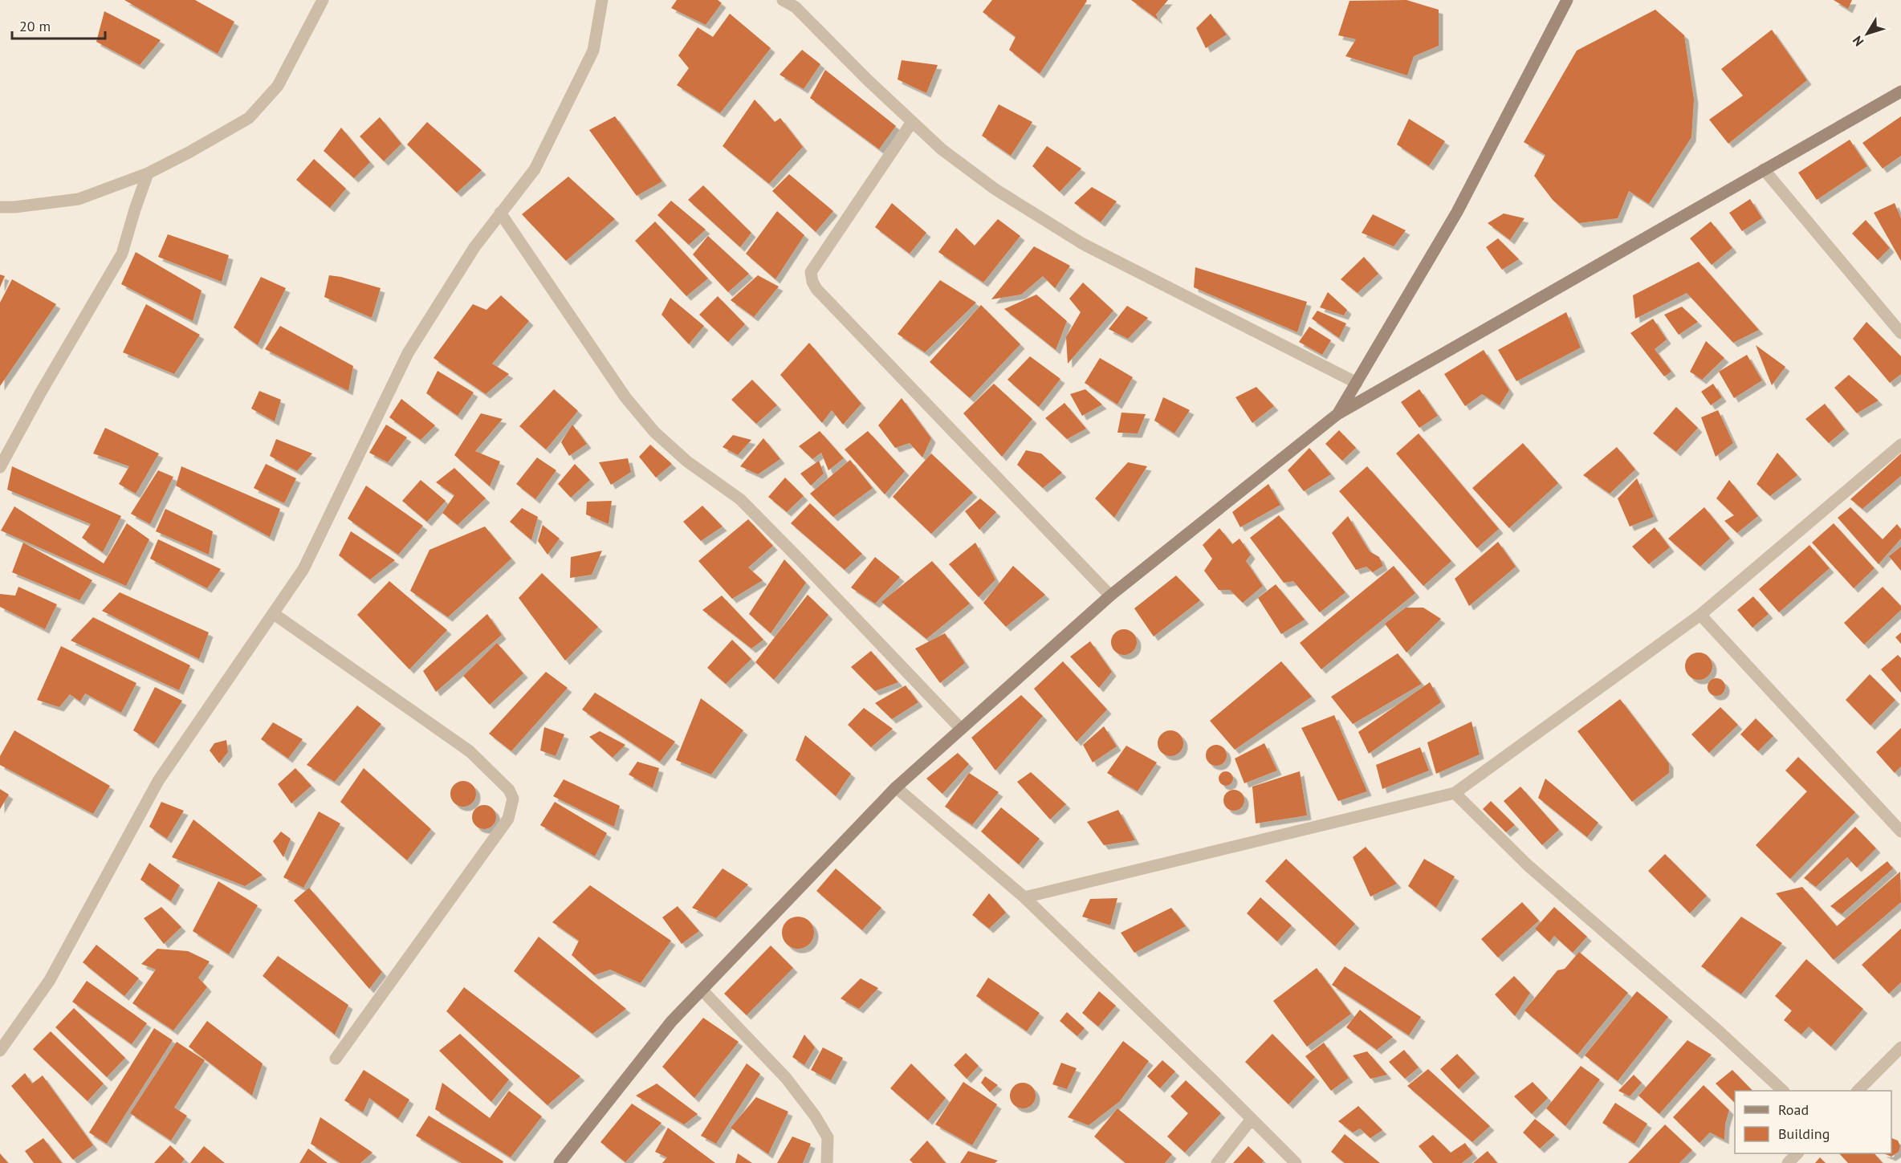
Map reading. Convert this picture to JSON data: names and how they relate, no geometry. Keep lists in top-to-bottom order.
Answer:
{
  "legend": ["Road", "Building"],
  "scale_bar": "20 m",
  "north": "bottom left"
}
